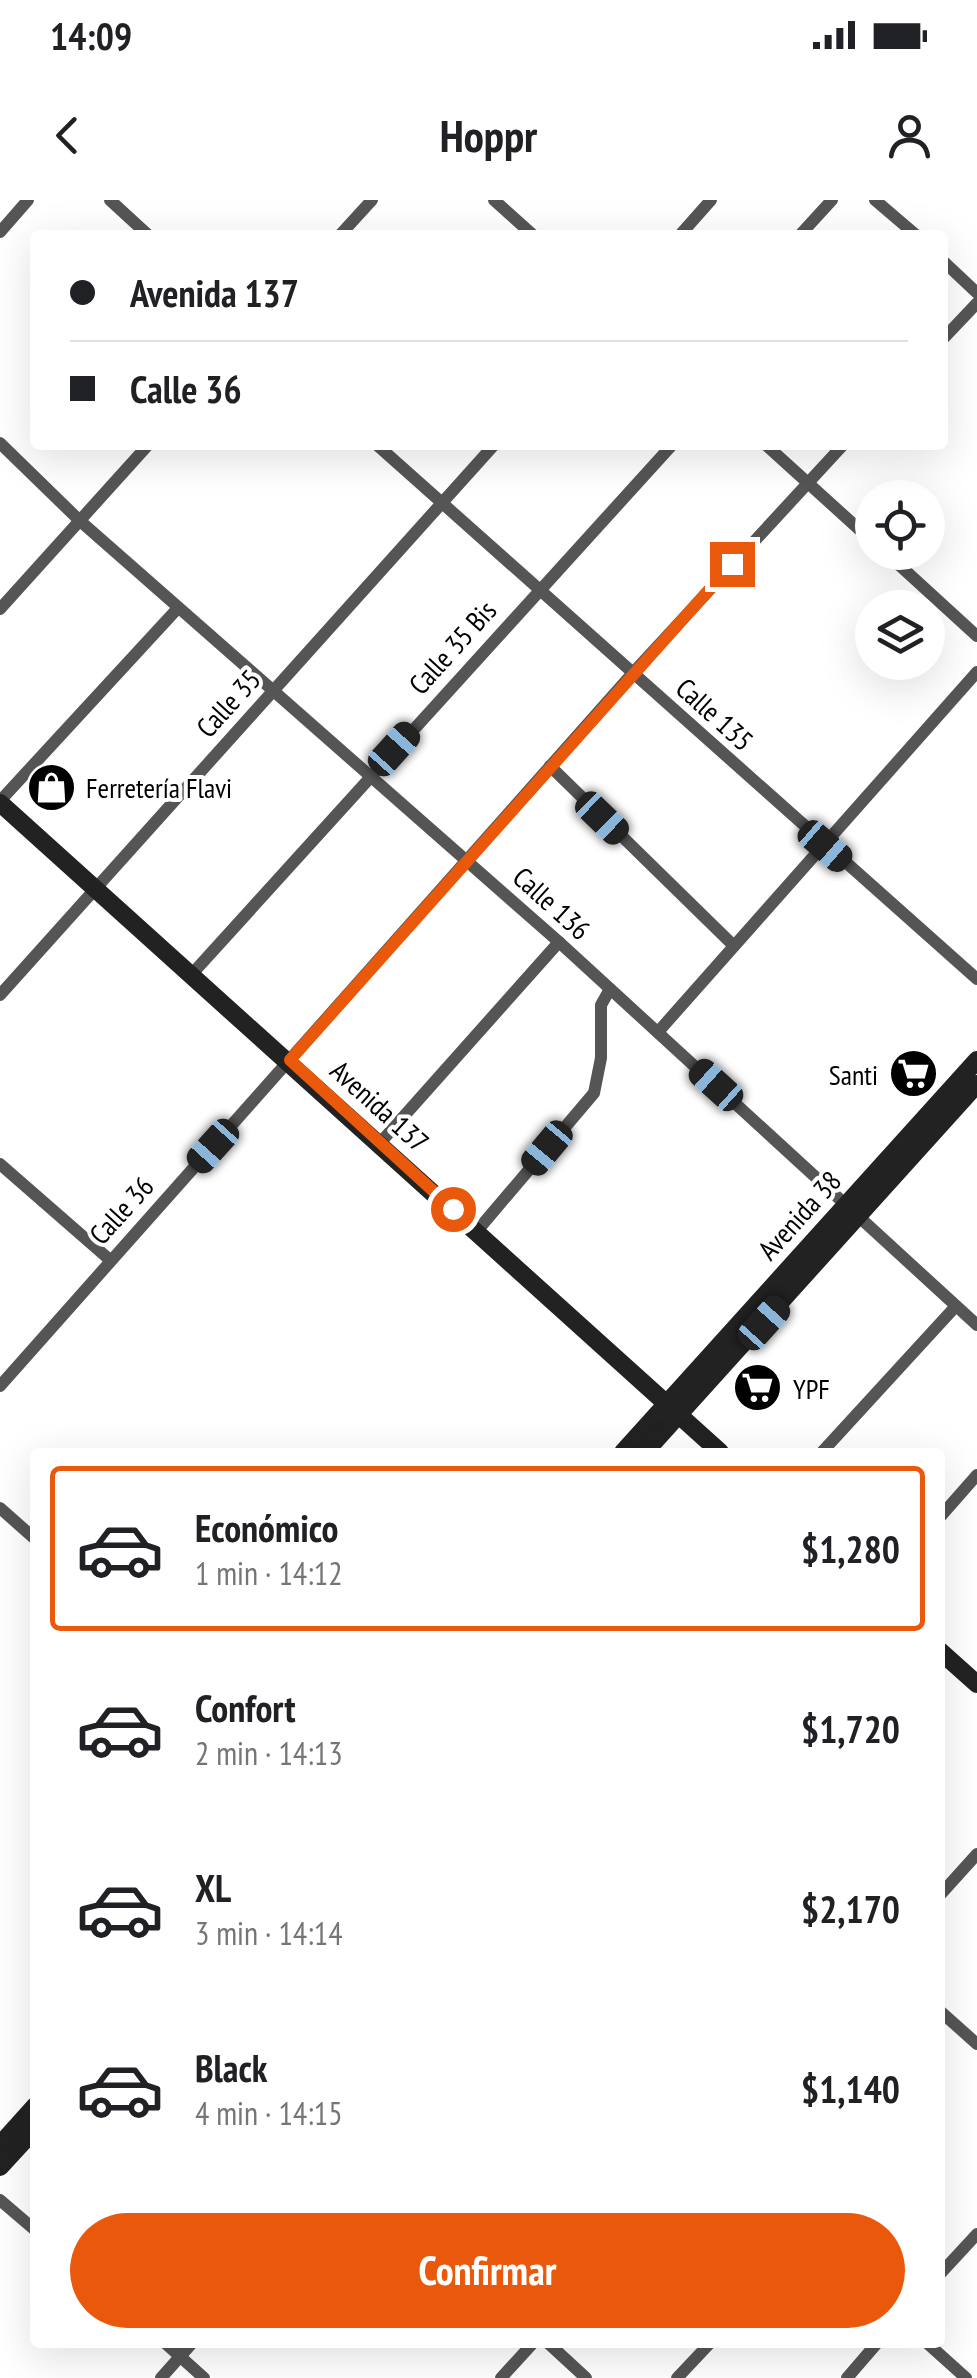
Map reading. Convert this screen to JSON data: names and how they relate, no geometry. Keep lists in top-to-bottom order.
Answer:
{
  "streets": {
    "street": [
      "Calle 35 Bis",
      "Calle 35",
      "Calle 135",
      "Calle 136",
      "Avenida 137",
      "Calle 36",
      "Avenida 38"
    ]
  },
  "crossings": [
    ["Calle 35 Bis", "Calle 135"],
    ["Calle 35 Bis", "Calle 136"],
    ["Calle 35 Bis", "Avenida 137"],
    ["Calle 35", "Calle 135"],
    ["Calle 35", "Calle 136"],
    ["Calle 35", "Avenida 137"],
    ["Calle 135", "Calle 36"],
    ["Calle 136", "Calle 36"],
    ["Calle 136", "Avenida 38"],
    ["Avenida 137", "Calle 36"],
    ["Avenida 137", "Avenida 38"]
  ],
  "places": {
    "shop": ["Ferretería Flavi"],
    "supermarket": ["Santi", "YPF"]
  },
  "page": {
    "status": "14:09",
    "header": "Hoppr",
    "banner": ["Avenida 137", "Calle 36"],
    "list": [
      {
        "name": "Económico",
        "note": "1 min · 14:12",
        "value": "$1,280"
      },
      {
        "name": "Confort",
        "note": "2 min · 14:13",
        "value": "$1,720"
      },
      {
        "name": "XL",
        "note": "3 min · 14:14",
        "value": "$2,170"
      },
      {
        "name": "Black",
        "note": "4 min · 14:15",
        "value": "$1,140"
      }
    ],
    "buttons": "Confirmar"
  }
}
